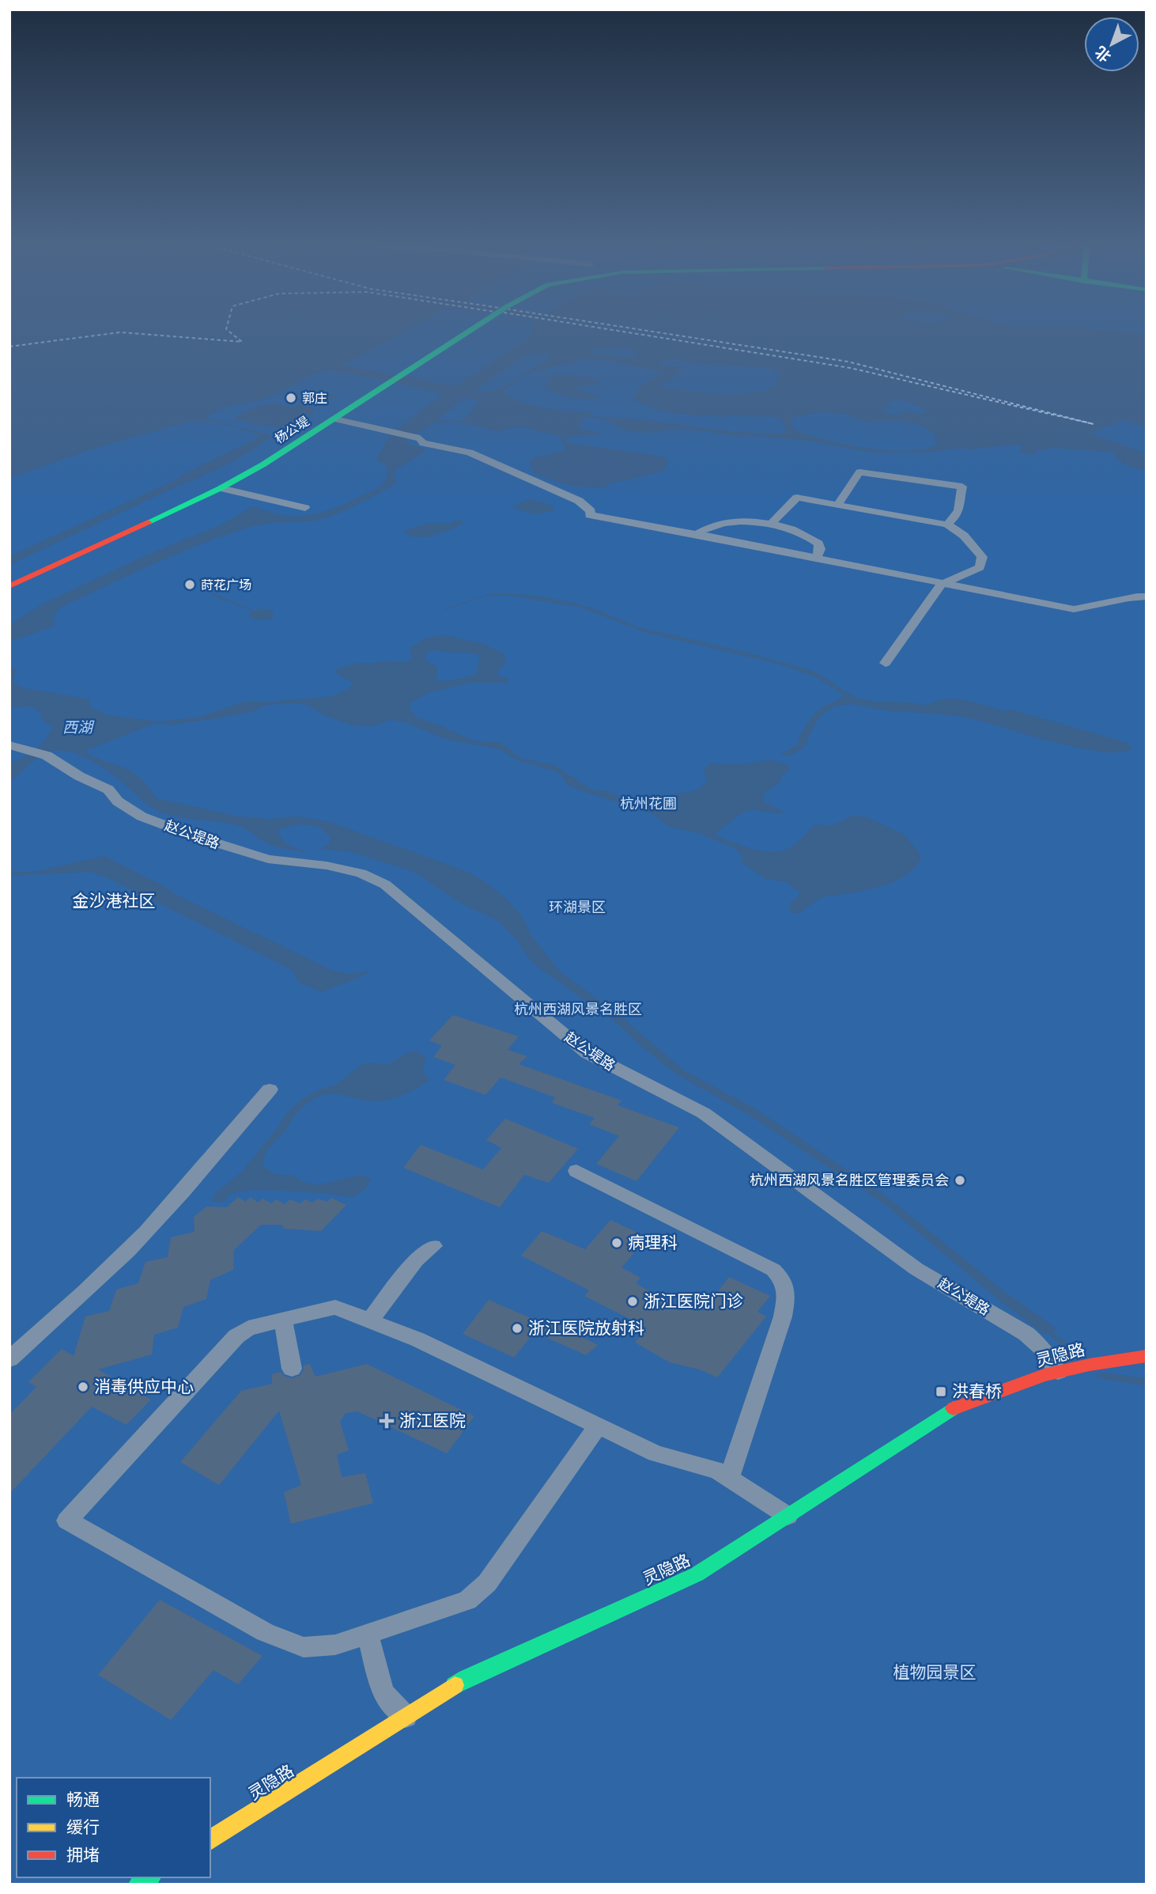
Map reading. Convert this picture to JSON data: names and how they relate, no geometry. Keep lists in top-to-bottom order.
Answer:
{
  "streets": {
    "main road": ["杨公堤", "灵隐路"],
    "street": ["赵公堤路"]
  },
  "crossings": [
    ["赵公堤路", "灵隐路"]
  ],
  "districts": ["金沙港社区"],
  "water": ["西湖"],
  "parks": [
    "杭州花圃",
    "环湖景区",
    "杭州西湖风景名胜区",
    "植物园景区"
  ],
  "places": {
    "other": [
      "郭庄",
      "莳花广场",
      "杭州西湖风景名胜区管理委员会",
      "病理科",
      "浙江医院门诊",
      "浙江医院放射科",
      "消毒供应中心"
    ],
    "transit": ["洪春桥"],
    "health": ["浙江医院"]
  },
  "legend": ["畅通", "缓行", "拥堵"],
  "north": "bottom left"
}
